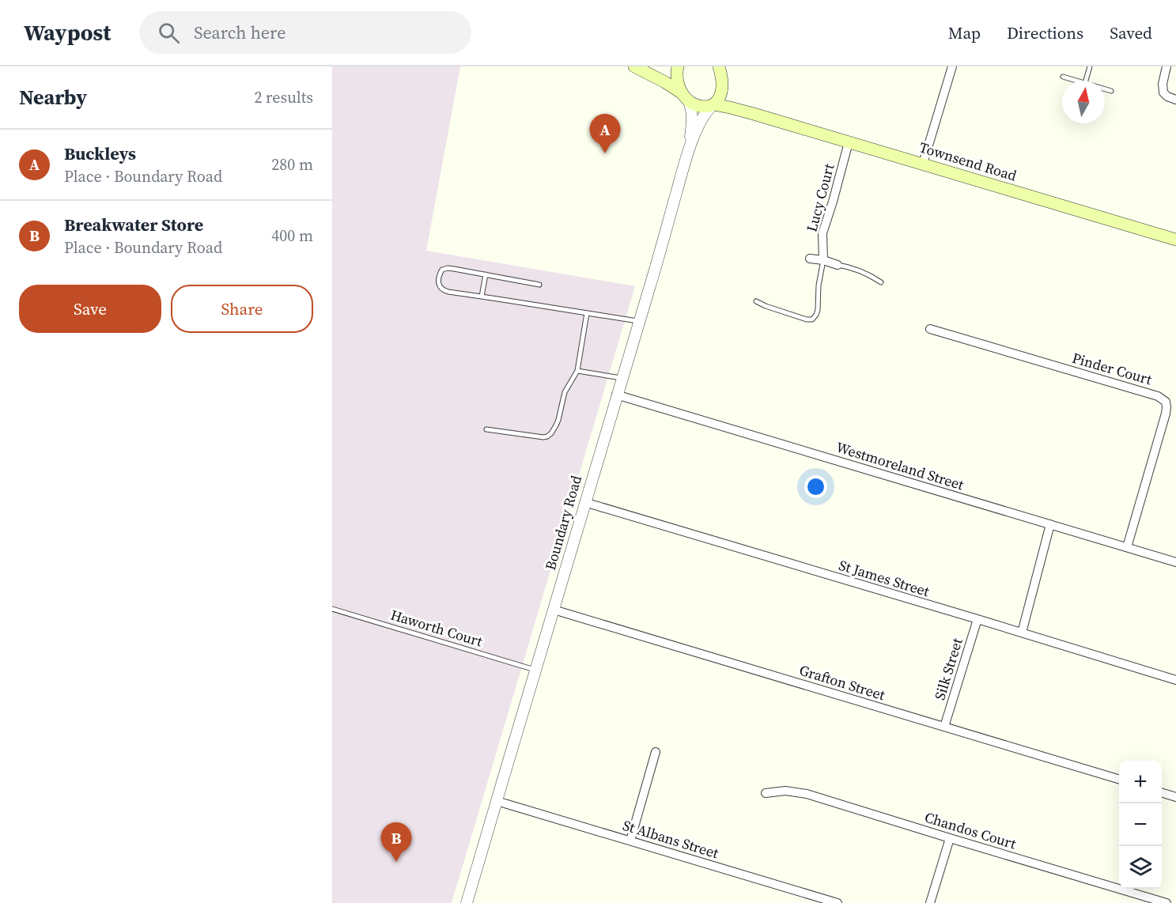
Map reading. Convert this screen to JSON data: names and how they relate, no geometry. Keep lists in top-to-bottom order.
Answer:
{
  "streets": {
    "main road": ["Townsend Road"],
    "street": [
      "Lucy Court",
      "Pinder Court",
      "Westmoreland Street",
      "Boundary Road",
      "St James Street",
      "Silk Street",
      "Grafton Street",
      "Chandos Court",
      "St Albans Street"
    ],
    "lane": ["Haworth Court"]
  },
  "crossings": [
    ["Townsend Road", "Lucy Court"],
    ["Townsend Road", "Boundary Road"],
    ["Pinder Court", "Westmoreland Street"],
    ["Westmoreland Street", "Boundary Road"],
    ["Boundary Road", "St James Street"],
    ["Boundary Road", "Haworth Court"],
    ["Boundary Road", "Grafton Street"],
    ["Boundary Road", "St Albans Street"],
    ["St James Street", "Silk Street"],
    ["Silk Street", "Grafton Street"]
  ],
  "north": "top",
  "page": {
    "header": "Waypost",
    "search": "Search here",
    "nav": ["Map", "Directions", "Saved"],
    "heading": ["Nearby", "2 results"],
    "pins": ["A", "B"],
    "list": [
      {
        "mark": "A",
        "name": "Buckleys",
        "note": "Place · Boundary Road",
        "value": "280 m"
      },
      {
        "mark": "B",
        "name": "Breakwater Store",
        "note": "Place · Boundary Road",
        "value": "400 m"
      }
    ],
    "buttons": ["Save", "Share"],
    "map_buttons": ["+", "−"]
  }
}
